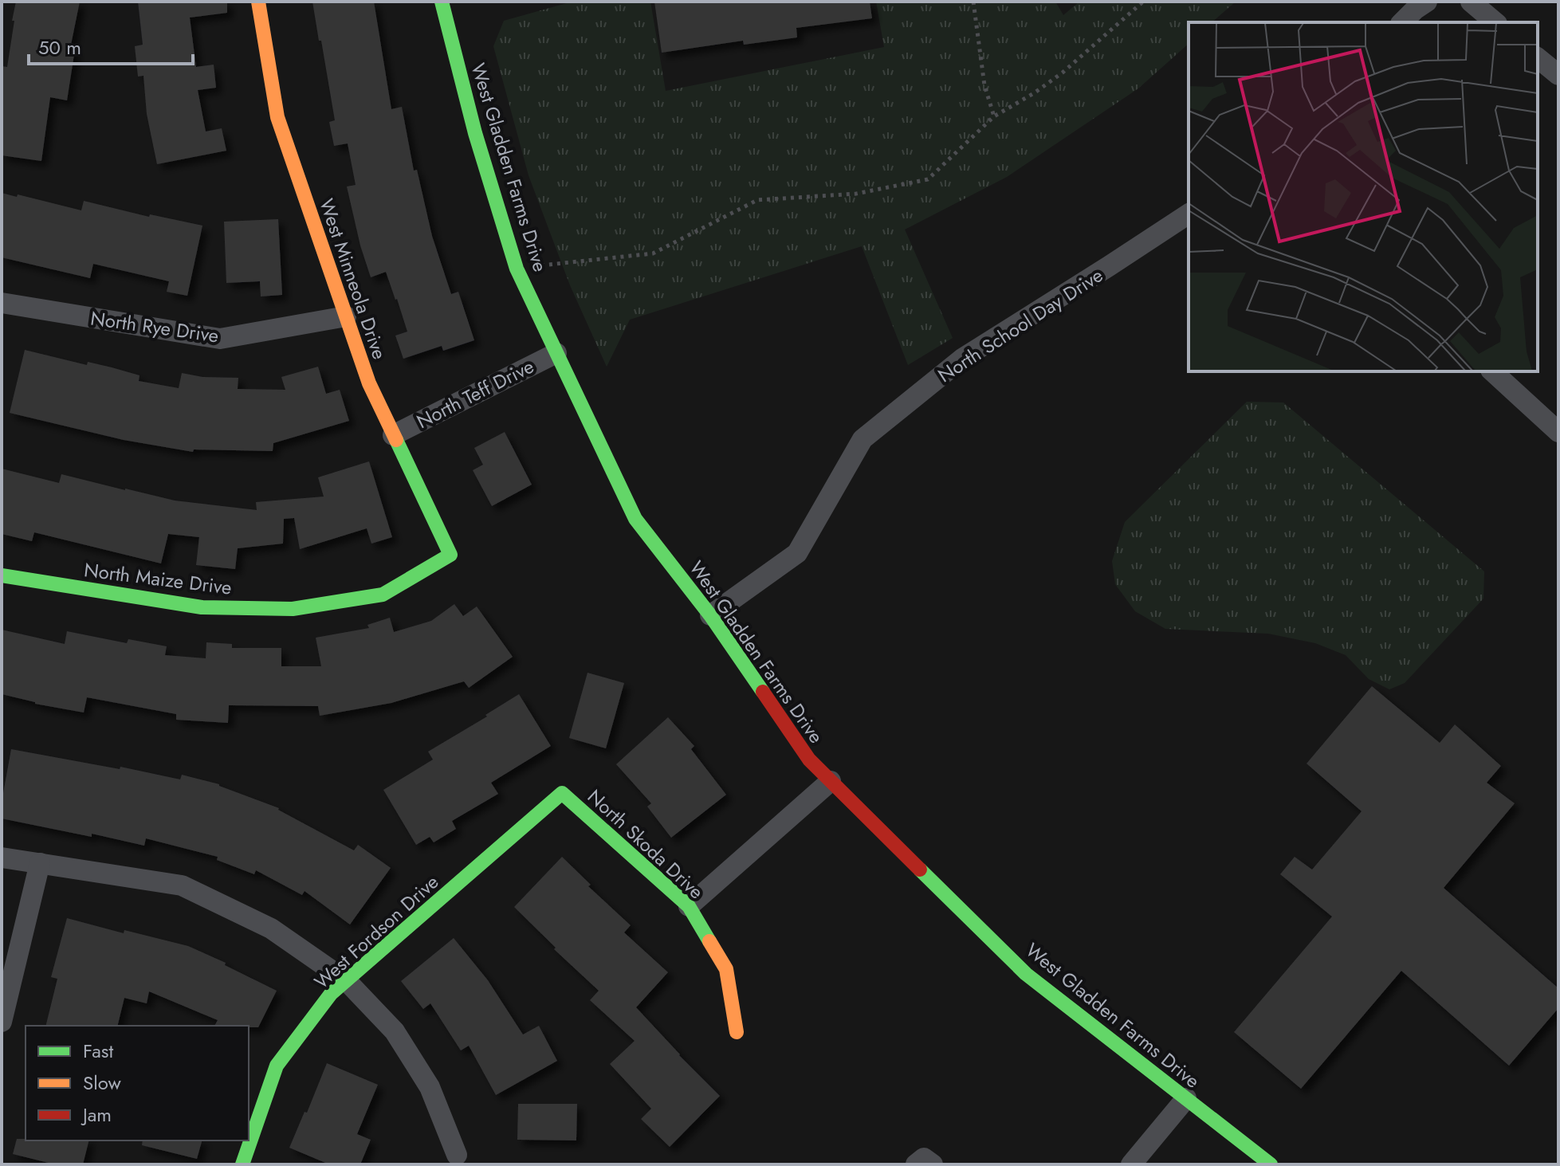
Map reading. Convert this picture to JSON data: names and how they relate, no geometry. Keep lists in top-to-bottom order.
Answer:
{
  "streets": {
    "street": [
      "West Gladden Farms Drive",
      "West Minneola Drive",
      "North School Day Drive",
      "North Rye Drive",
      "North Teff Drive",
      "North Maize Drive",
      "North Skoda Drive",
      "West Fordson Drive"
    ]
  },
  "crossings": [
    ["West Gladden Farms Drive", "North School Day Drive"],
    ["West Gladden Farms Drive", "North Teff Drive"],
    ["West Minneola Drive", "North Rye Drive"],
    ["West Minneola Drive", "North Teff Drive"],
    ["West Minneola Drive", "North Maize Drive"],
    ["North Skoda Drive", "West Fordson Drive"]
  ],
  "legend": ["Fast", "Slow", "Jam"],
  "scale_bar": "50 m"
}
